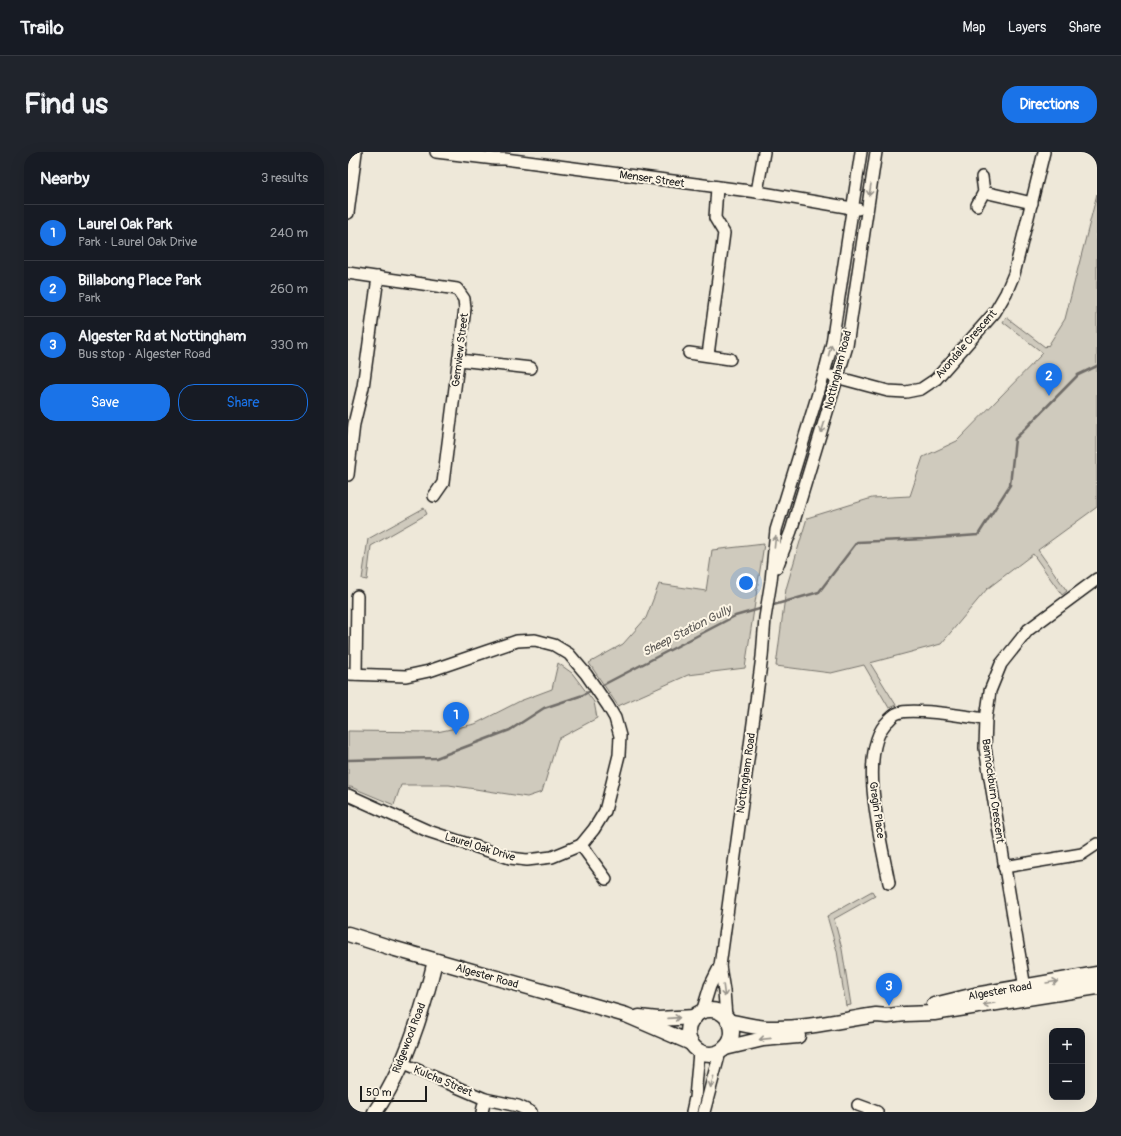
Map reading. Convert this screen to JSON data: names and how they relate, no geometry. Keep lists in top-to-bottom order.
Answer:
{
  "streets": {
    "main road": ["Algester Road", "Ridgewood Road"],
    "street": [
      "Menser Street",
      "Avondale Crescent",
      "Gemview Street",
      "Nottingham Road",
      "Bannockburn Crescent",
      "Gragin Place",
      "Laurel Oak Drive",
      "Kulcha Street"
    ]
  },
  "crossings": [
    ["Menser Street", "Nottingham Road"],
    ["Avondale Crescent", "Nottingham Road"],
    ["Nottingham Road", "Algester Road"],
    ["Bannockburn Crescent", "Gragin Place"],
    ["Bannockburn Crescent", "Algester Road"],
    ["Algester Road", "Ridgewood Road"],
    ["Ridgewood Road", "Kulcha Street"]
  ],
  "water": ["Sheep Station Gully"],
  "scale_bar": "50 m",
  "page": {
    "header": "Trailo",
    "nav": ["Map", "Layers", "Share"],
    "buttons": [
      "Directions",
      ["Save", "Share"]
    ],
    "title": "Find us",
    "heading": ["Nearby", "3 results"],
    "list": [
      {
        "mark": "1",
        "name": "Laurel Oak Park",
        "note": "Park · Laurel Oak Drive",
        "value": "240 m"
      },
      {
        "mark": "2",
        "name": "Billabong Place Park",
        "note": "Park",
        "value": "260 m"
      },
      {
        "mark": "3",
        "name": "Algester Rd at Nottingham",
        "note": "Bus stop · Algester Road",
        "value": "330 m"
      }
    ],
    "pins": ["2", "1", "3"],
    "map_buttons": ["+", "−"],
    "scale": "50 m"
  }
}
